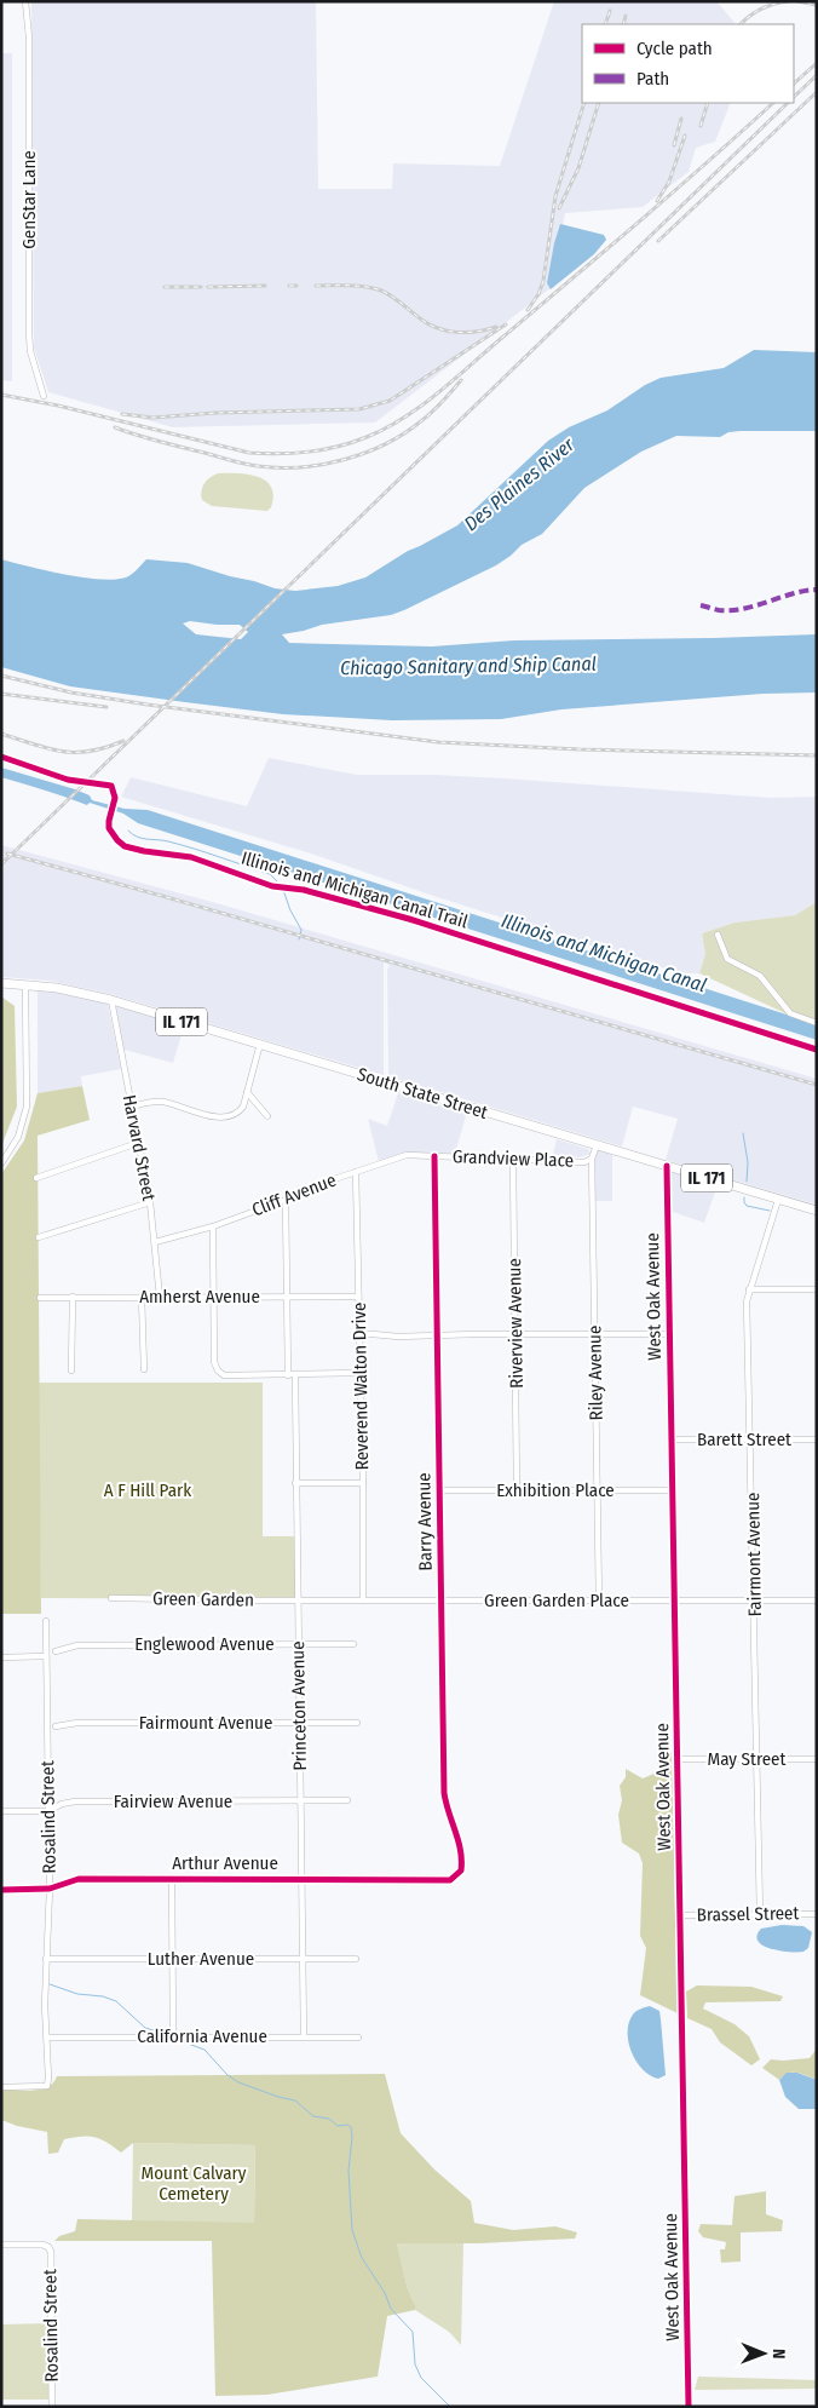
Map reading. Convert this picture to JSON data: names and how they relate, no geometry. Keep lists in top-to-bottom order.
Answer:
{
  "streets": {
    "main road": ["IL 171", "South State Street"],
    "street": [
      "GenStar Lane",
      "Harvard Street",
      "Grandview Place",
      "Cliff Avenue",
      "Amherst Avenue",
      "West Oak Avenue",
      "Riverview Avenue",
      "Riley Avenue",
      "Reverend Walton Drive",
      "Barett Street",
      "Exhibition Place",
      "Barry Avenue",
      "Fairmont Avenue",
      "Green Garden",
      "Green Garden Place",
      "Englewood Avenue",
      "Princeton Avenue",
      "Fairmount Avenue",
      "May Street",
      "Fairview Avenue",
      "Rosalind Street",
      "Arthur Avenue",
      "Brassel Street",
      "Luther Avenue",
      "California Avenue"
    ],
    "cycle path": ["Illinois and Michigan Canal Trail"]
  },
  "crossings": [
    ["IL 171", "South State Street"],
    ["South State Street", "Harvard Street"],
    ["South State Street", "West Oak Avenue"],
    ["South State Street", "Riley Avenue"],
    ["South State Street", "Fairmont Avenue"],
    ["Harvard Street", "Cliff Avenue"],
    ["Harvard Street", "Amherst Avenue"],
    ["Grandview Place", "Cliff Avenue"],
    ["Grandview Place", "Riverview Avenue"],
    ["Grandview Place", "Riley Avenue"],
    ["Grandview Place", "Barry Avenue"],
    ["Cliff Avenue", "Reverend Walton Drive"],
    ["Cliff Avenue", "Barry Avenue"],
    ["Amherst Avenue", "Reverend Walton Drive"],
    ["West Oak Avenue", "Barett Street"],
    ["West Oak Avenue", "Exhibition Place"],
    ["West Oak Avenue", "Green Garden Place"],
    ["West Oak Avenue", "May Street"],
    ["West Oak Avenue", "Brassel Street"],
    ["Riverview Avenue", "Exhibition Place"],
    ["Riley Avenue", "Exhibition Place"],
    ["Riley Avenue", "Green Garden Place"],
    ["Reverend Walton Drive", "Green Garden Place"],
    ["Barett Street", "Fairmont Avenue"],
    ["Exhibition Place", "Barry Avenue"],
    ["Barry Avenue", "Green Garden Place"],
    ["Barry Avenue", "Arthur Avenue"],
    ["Fairmont Avenue", "Green Garden Place"],
    ["Fairmont Avenue", "May Street"],
    ["Fairmont Avenue", "Brassel Street"],
    ["Green Garden", "Green Garden Place"],
    ["Green Garden", "Princeton Avenue"],
    ["Green Garden Place", "Princeton Avenue"],
    ["Englewood Avenue", "Princeton Avenue"],
    ["Princeton Avenue", "Fairmount Avenue"],
    ["Princeton Avenue", "Fairview Avenue"],
    ["Princeton Avenue", "Arthur Avenue"],
    ["Princeton Avenue", "Luther Avenue"],
    ["Princeton Avenue", "California Avenue"],
    ["Fairview Avenue", "Rosalind Street"],
    ["Rosalind Street", "Arthur Avenue"],
    ["Rosalind Street", "Luther Avenue"],
    ["Rosalind Street", "California Avenue"]
  ],
  "water": ["Des Plaines River", "Chicago Sanitary and Ship Canal", "Illinois and Michigan Canal"],
  "parks": ["A F Hill Park", "Mount Calvary Cemetery"],
  "legend": ["Cycle path", "Path"],
  "north": "right"
}
